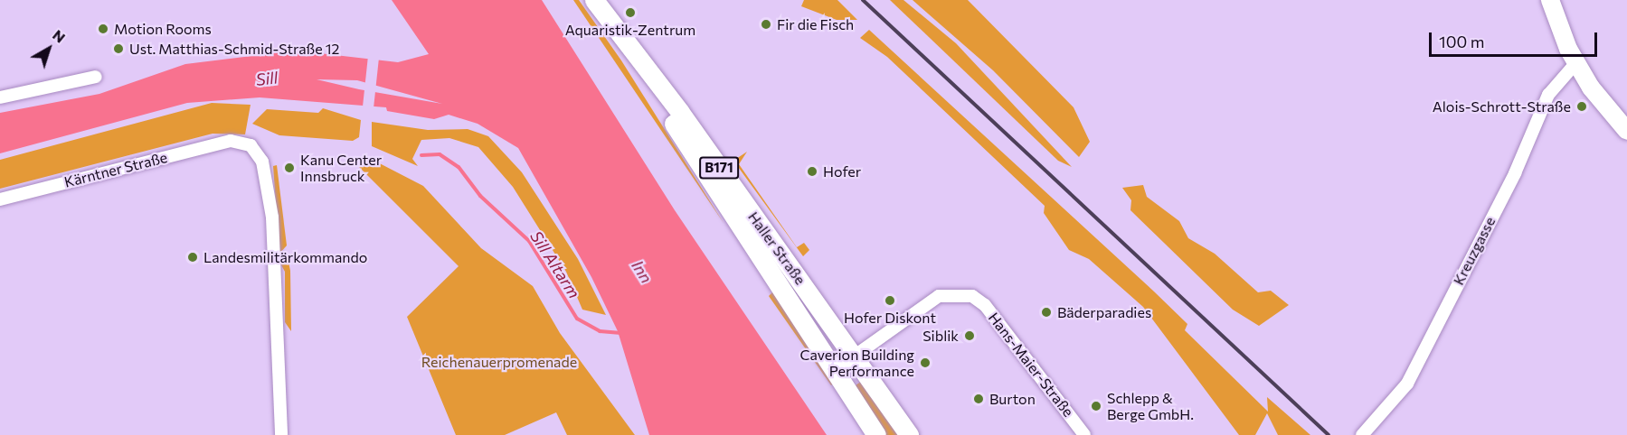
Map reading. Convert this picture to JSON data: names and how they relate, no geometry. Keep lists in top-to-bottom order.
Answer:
{
  "streets": {
    "main road": ["B171", "Haller Straße"],
    "street": ["Kärntner Straße", "Kreuzgasse", "Hans-Maier-Straße"]
  },
  "crossings": [
    ["Haller Straße", "Hans-Maier-Straße"]
  ],
  "water": ["Sill", "Sill Altarm", "Inn"],
  "parks": ["Reichenauerpromenade"],
  "places": [
    "Aquaristik-Zentrum",
    "Fir die Fisch",
    "Motion Rooms",
    "Ust. Matthias-Schmid-Straße 12",
    "Alois-Schrott-Straße",
    "Kanu Center Innsbruck",
    "Hofer",
    "Landesmilitärkommando",
    "Hofer Diskont",
    "Bäderparadies",
    "Siblik",
    "Caverion Building Performance",
    "Burton",
    "Schlepp & Berge GmbH."
  ],
  "scale_bar": "100 m",
  "north": "top right"
}
